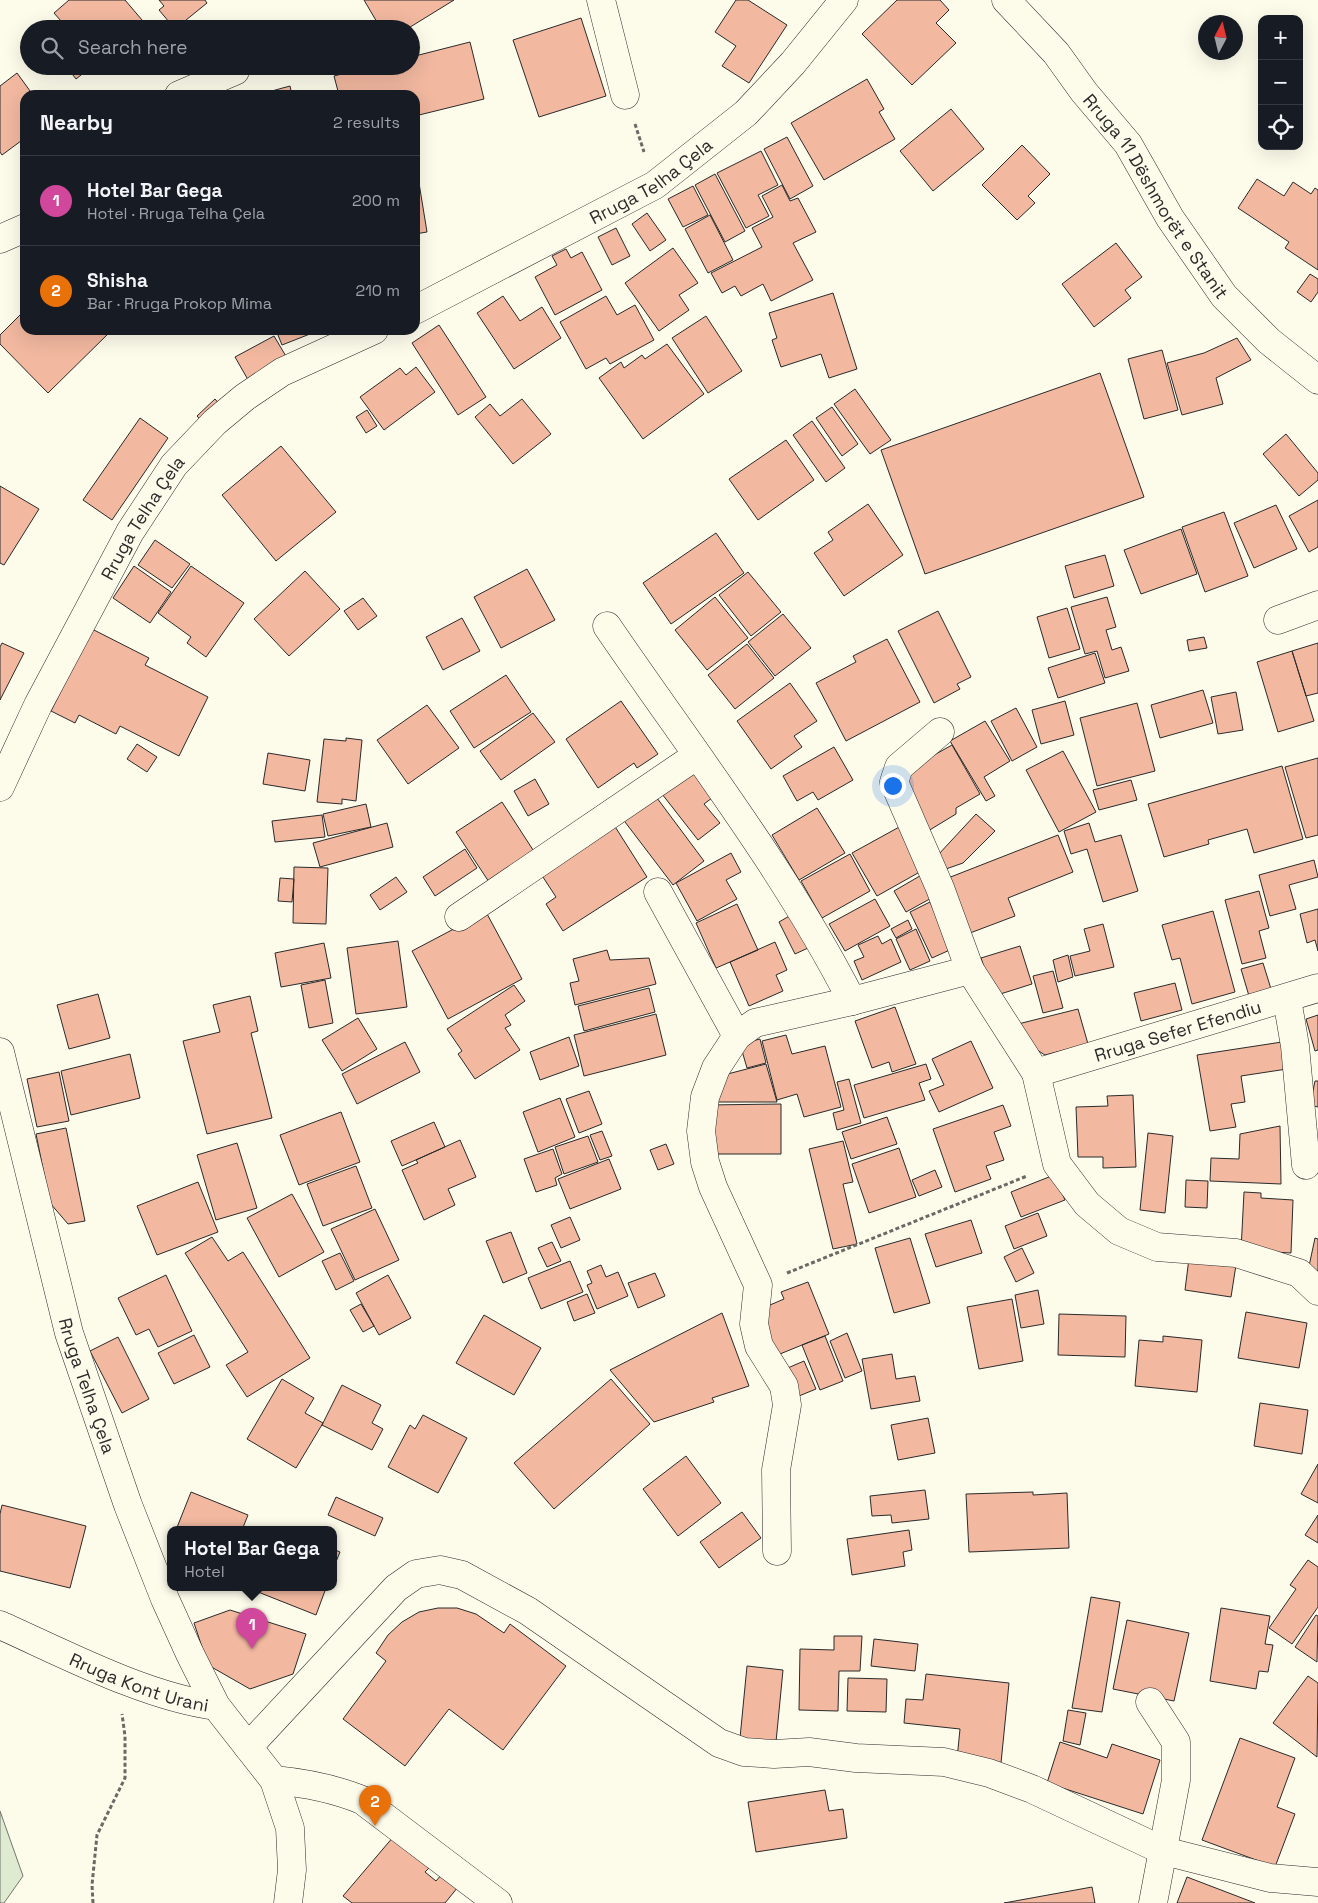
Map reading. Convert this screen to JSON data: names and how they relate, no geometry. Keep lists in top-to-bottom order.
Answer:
{
  "streets": {
    "street": [
      "Rruga Telha Çela",
      "Rruga 11 Dëshmorët e Stanit",
      "Rruga Sefer Efendiu",
      "Rruga Kont Urani"
    ]
  },
  "crossings": [
    ["Rruga Telha Çela", "Rruga Kont Urani"]
  ],
  "north": "top",
  "page": {
    "map_buttons": ["+", "−"],
    "search": "Search here",
    "heading": ["Nearby", "2 results"],
    "list": [
      {
        "mark": "1",
        "name": "Hotel Bar Gega",
        "note": "Hotel · Rruga Telha Çela",
        "value": "200 m"
      },
      {
        "mark": "2",
        "name": "Shisha",
        "note": "Bar · Rruga Prokop Mima",
        "value": "210 m"
      }
    ],
    "popup": ["Hotel Bar Gega", "Hotel"],
    "pins": ["1", "2"]
  }
}
